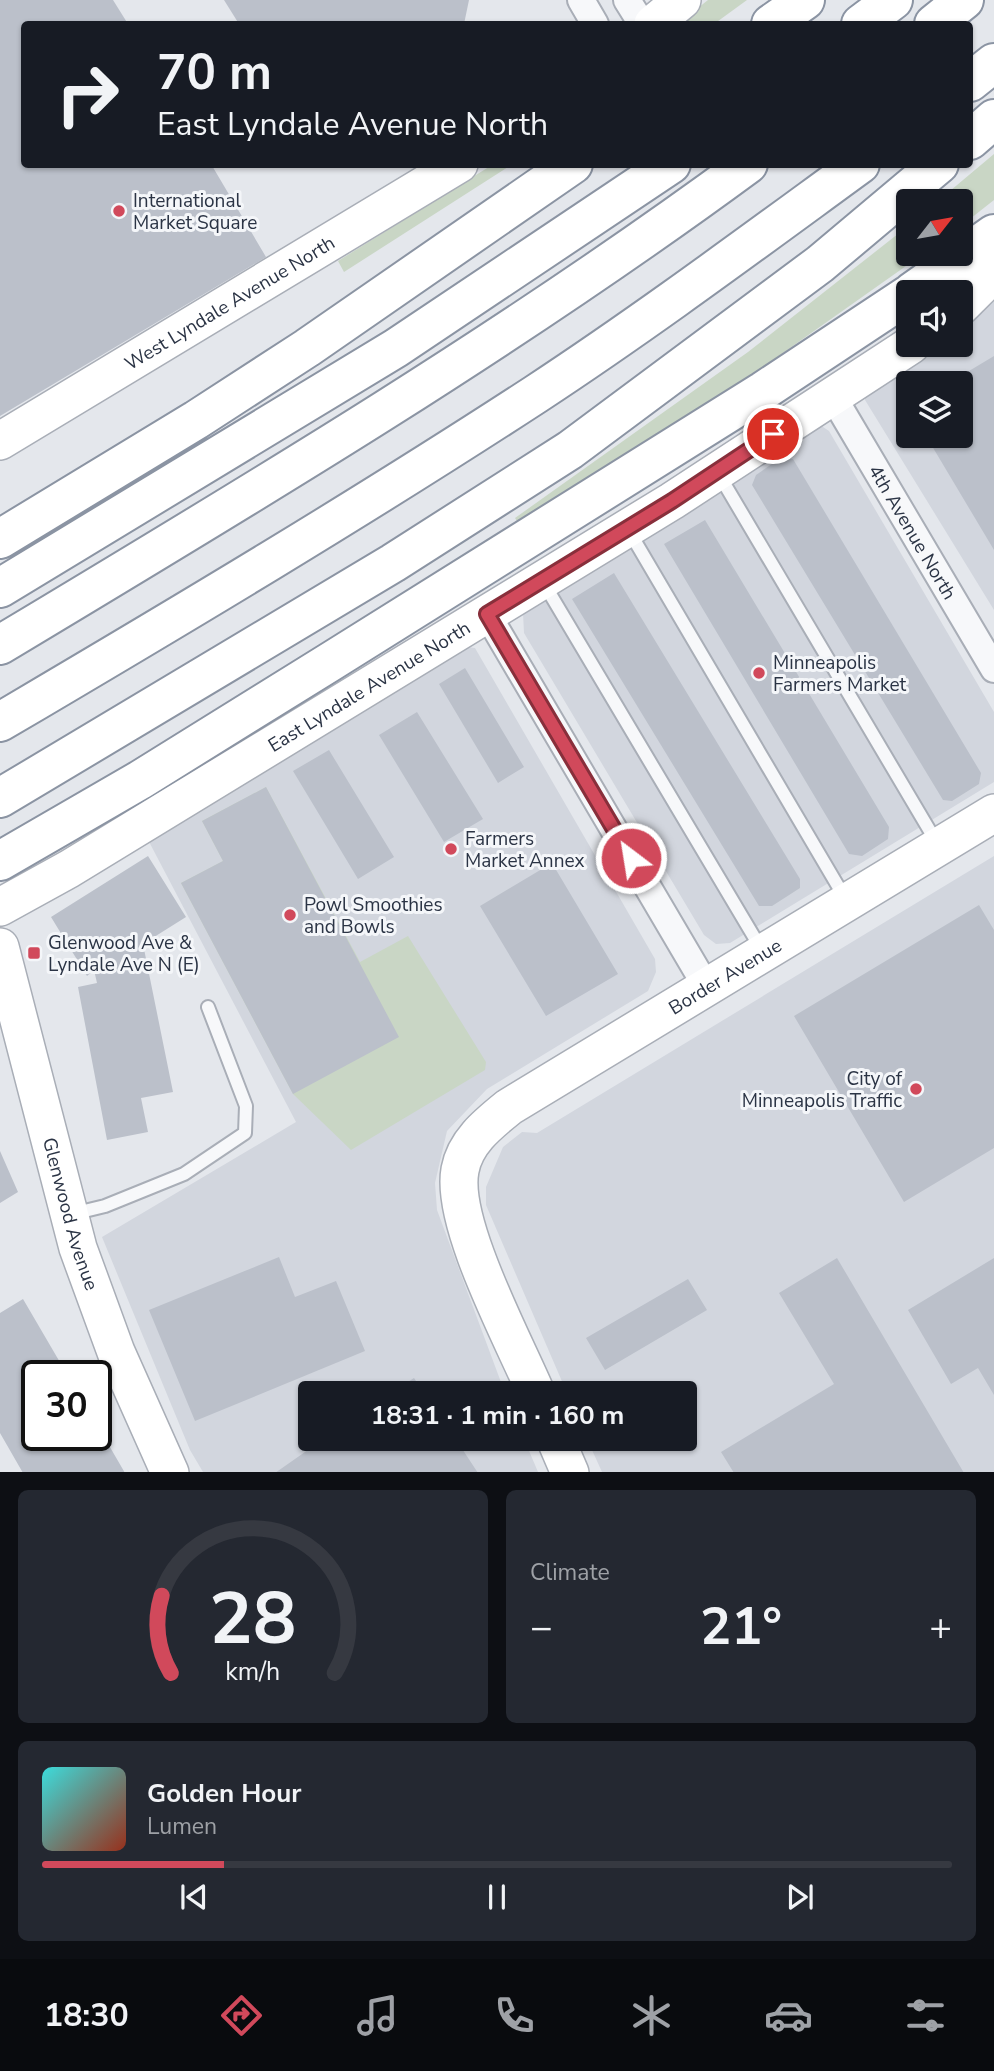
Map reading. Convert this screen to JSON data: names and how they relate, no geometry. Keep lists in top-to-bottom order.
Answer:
{
  "streets": {
    "main road": [
      "West Lyndale Avenue North",
      "East Lyndale Avenue North",
      "Border Avenue",
      "Glenwood Avenue"
    ],
    "street": ["4th Avenue North"]
  },
  "crossings": [
    ["4th Avenue North", "East Lyndale Avenue North"]
  ],
  "places": {
    "other": [
      "International Market Square",
      "Minneapolis Farmers Market",
      "Farmers Market Annex",
      "Powl Smoothies and Bowls",
      "City of Minneapolis Traffic"
    ],
    "transit": ["Glenwood Ave & Lyndale Ave N (E)"]
  },
  "north": "top right",
  "page": {
    "turn": ["70 m", "East Lyndale Avenue North"],
    "limit": "30",
    "trip": "18:31 · 1 min · 160 m",
    "tile": "Climate",
    "heat": ["−", "21°", "+"],
    "song": ["Golden Hour", "Lumen"],
    "tabs": "18:30",
    "gauge": ["28", "km/h"]
  }
}
